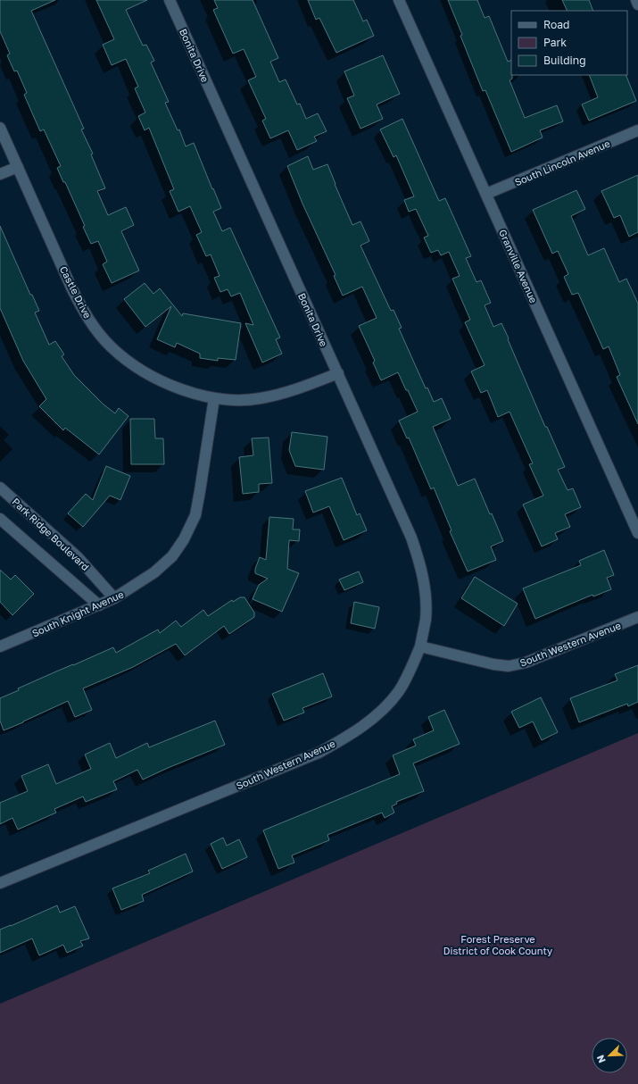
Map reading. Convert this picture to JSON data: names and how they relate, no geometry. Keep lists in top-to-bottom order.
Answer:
{
  "streets": {
    "street": [
      "Bonita Drive",
      "South Lincoln Avenue",
      "Granville Avenue",
      "Castle Drive",
      "Park Ridge Boulevard",
      "South Knight Avenue",
      "South Western Avenue"
    ]
  },
  "crossings": [
    ["Bonita Drive", "Castle Drive"],
    ["Bonita Drive", "South Western Avenue"],
    ["South Lincoln Avenue", "Granville Avenue"],
    ["Castle Drive", "South Knight Avenue"],
    ["Park Ridge Boulevard", "South Knight Avenue"]
  ],
  "parks": ["Forest Preserve District of Cook County"],
  "legend": ["Road", "Park", "Building"],
  "north": "bottom left"
}
